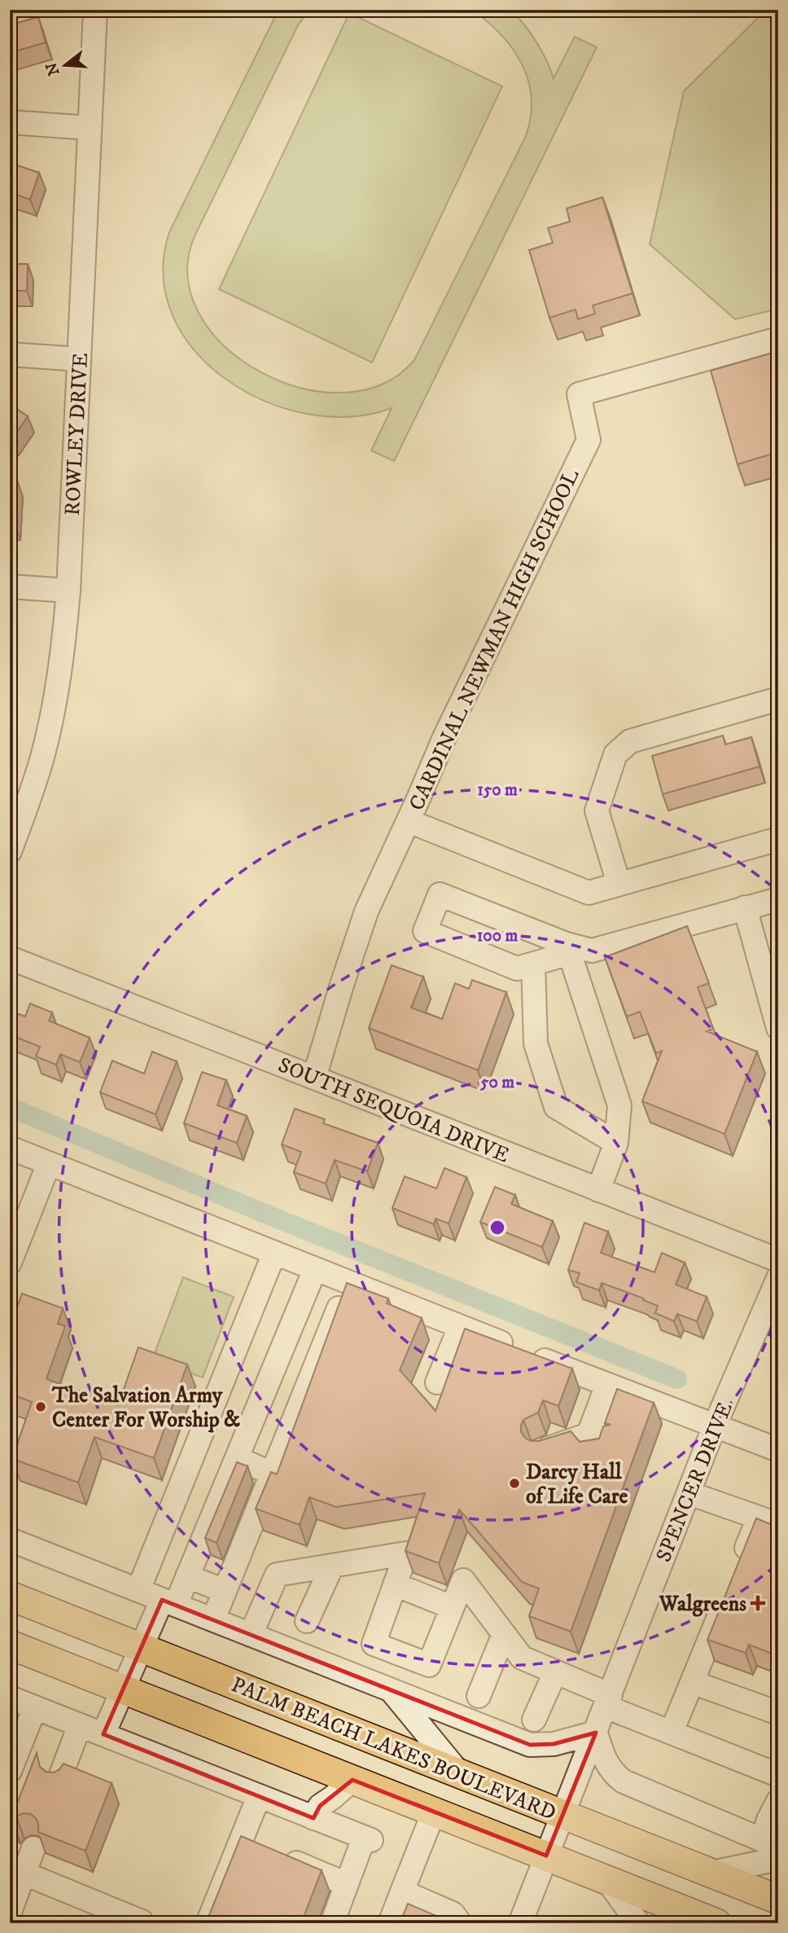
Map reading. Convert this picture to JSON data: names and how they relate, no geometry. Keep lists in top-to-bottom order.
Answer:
{
  "streets": {
    "main road": ["PALM BEACH LAKES BOULEVARD"],
    "street": [
      "ROWLEY DRIVE",
      "CARDINAL NEWMAN HIGH SCHOOL",
      "SOUTH SEQUOIA DRIVE",
      "SPENCER DRIVE"
    ]
  },
  "crossings": [
    ["CARDINAL NEWMAN HIGH SCHOOL", "SOUTH SEQUOIA DRIVE"],
    ["SPENCER DRIVE", "PALM BEACH LAKES BOULEVARD"]
  ],
  "places": {
    "other": ["The Salvation Army Center For Worship &", "Darcy Hall of Life Care"],
    "health": ["Walgreens"]
  },
  "north": "left",
  "rings": ["150 m", "100 m", "50 m"]
}
